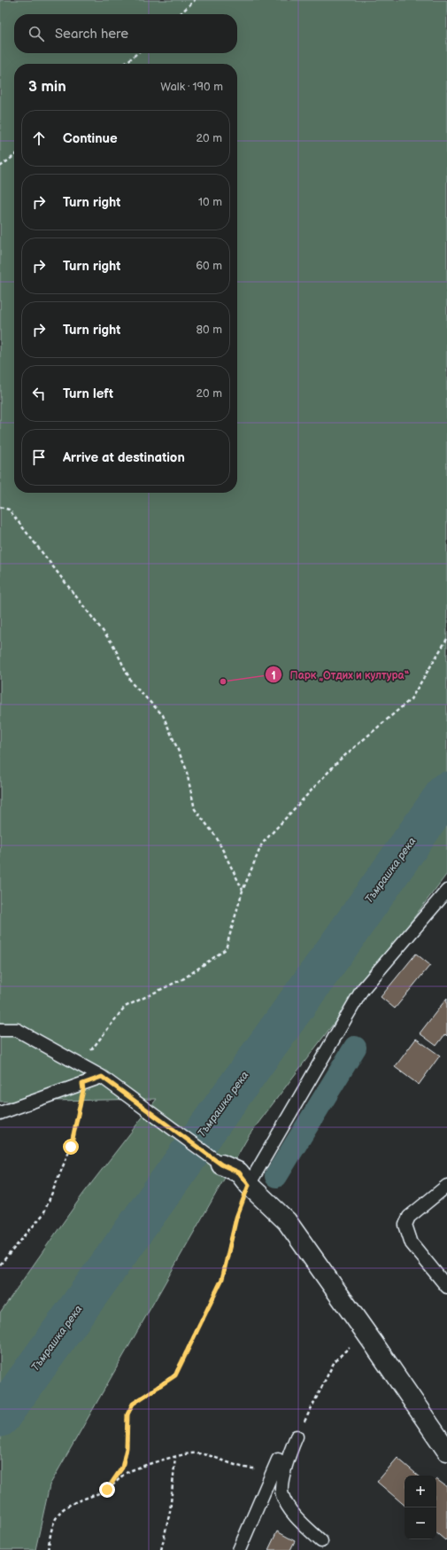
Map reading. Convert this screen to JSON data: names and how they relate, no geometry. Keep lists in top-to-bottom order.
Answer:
{
  "water": ["Тъмрашка река"],
  "places": ["Парк „Отдих и култура“"],
  "page": {
    "search": "Search here",
    "heading": ["3 min", "Walk · 190 m"],
    "list": [
      ["Continue", "20 m"],
      ["Turn right", "10 m"],
      ["Turn right", "60 m"],
      ["Turn right", "80 m"],
      ["Turn left", "20 m"],
      "Arrive at destination"
    ],
    "map_buttons": ["+", "−"]
  }
}
